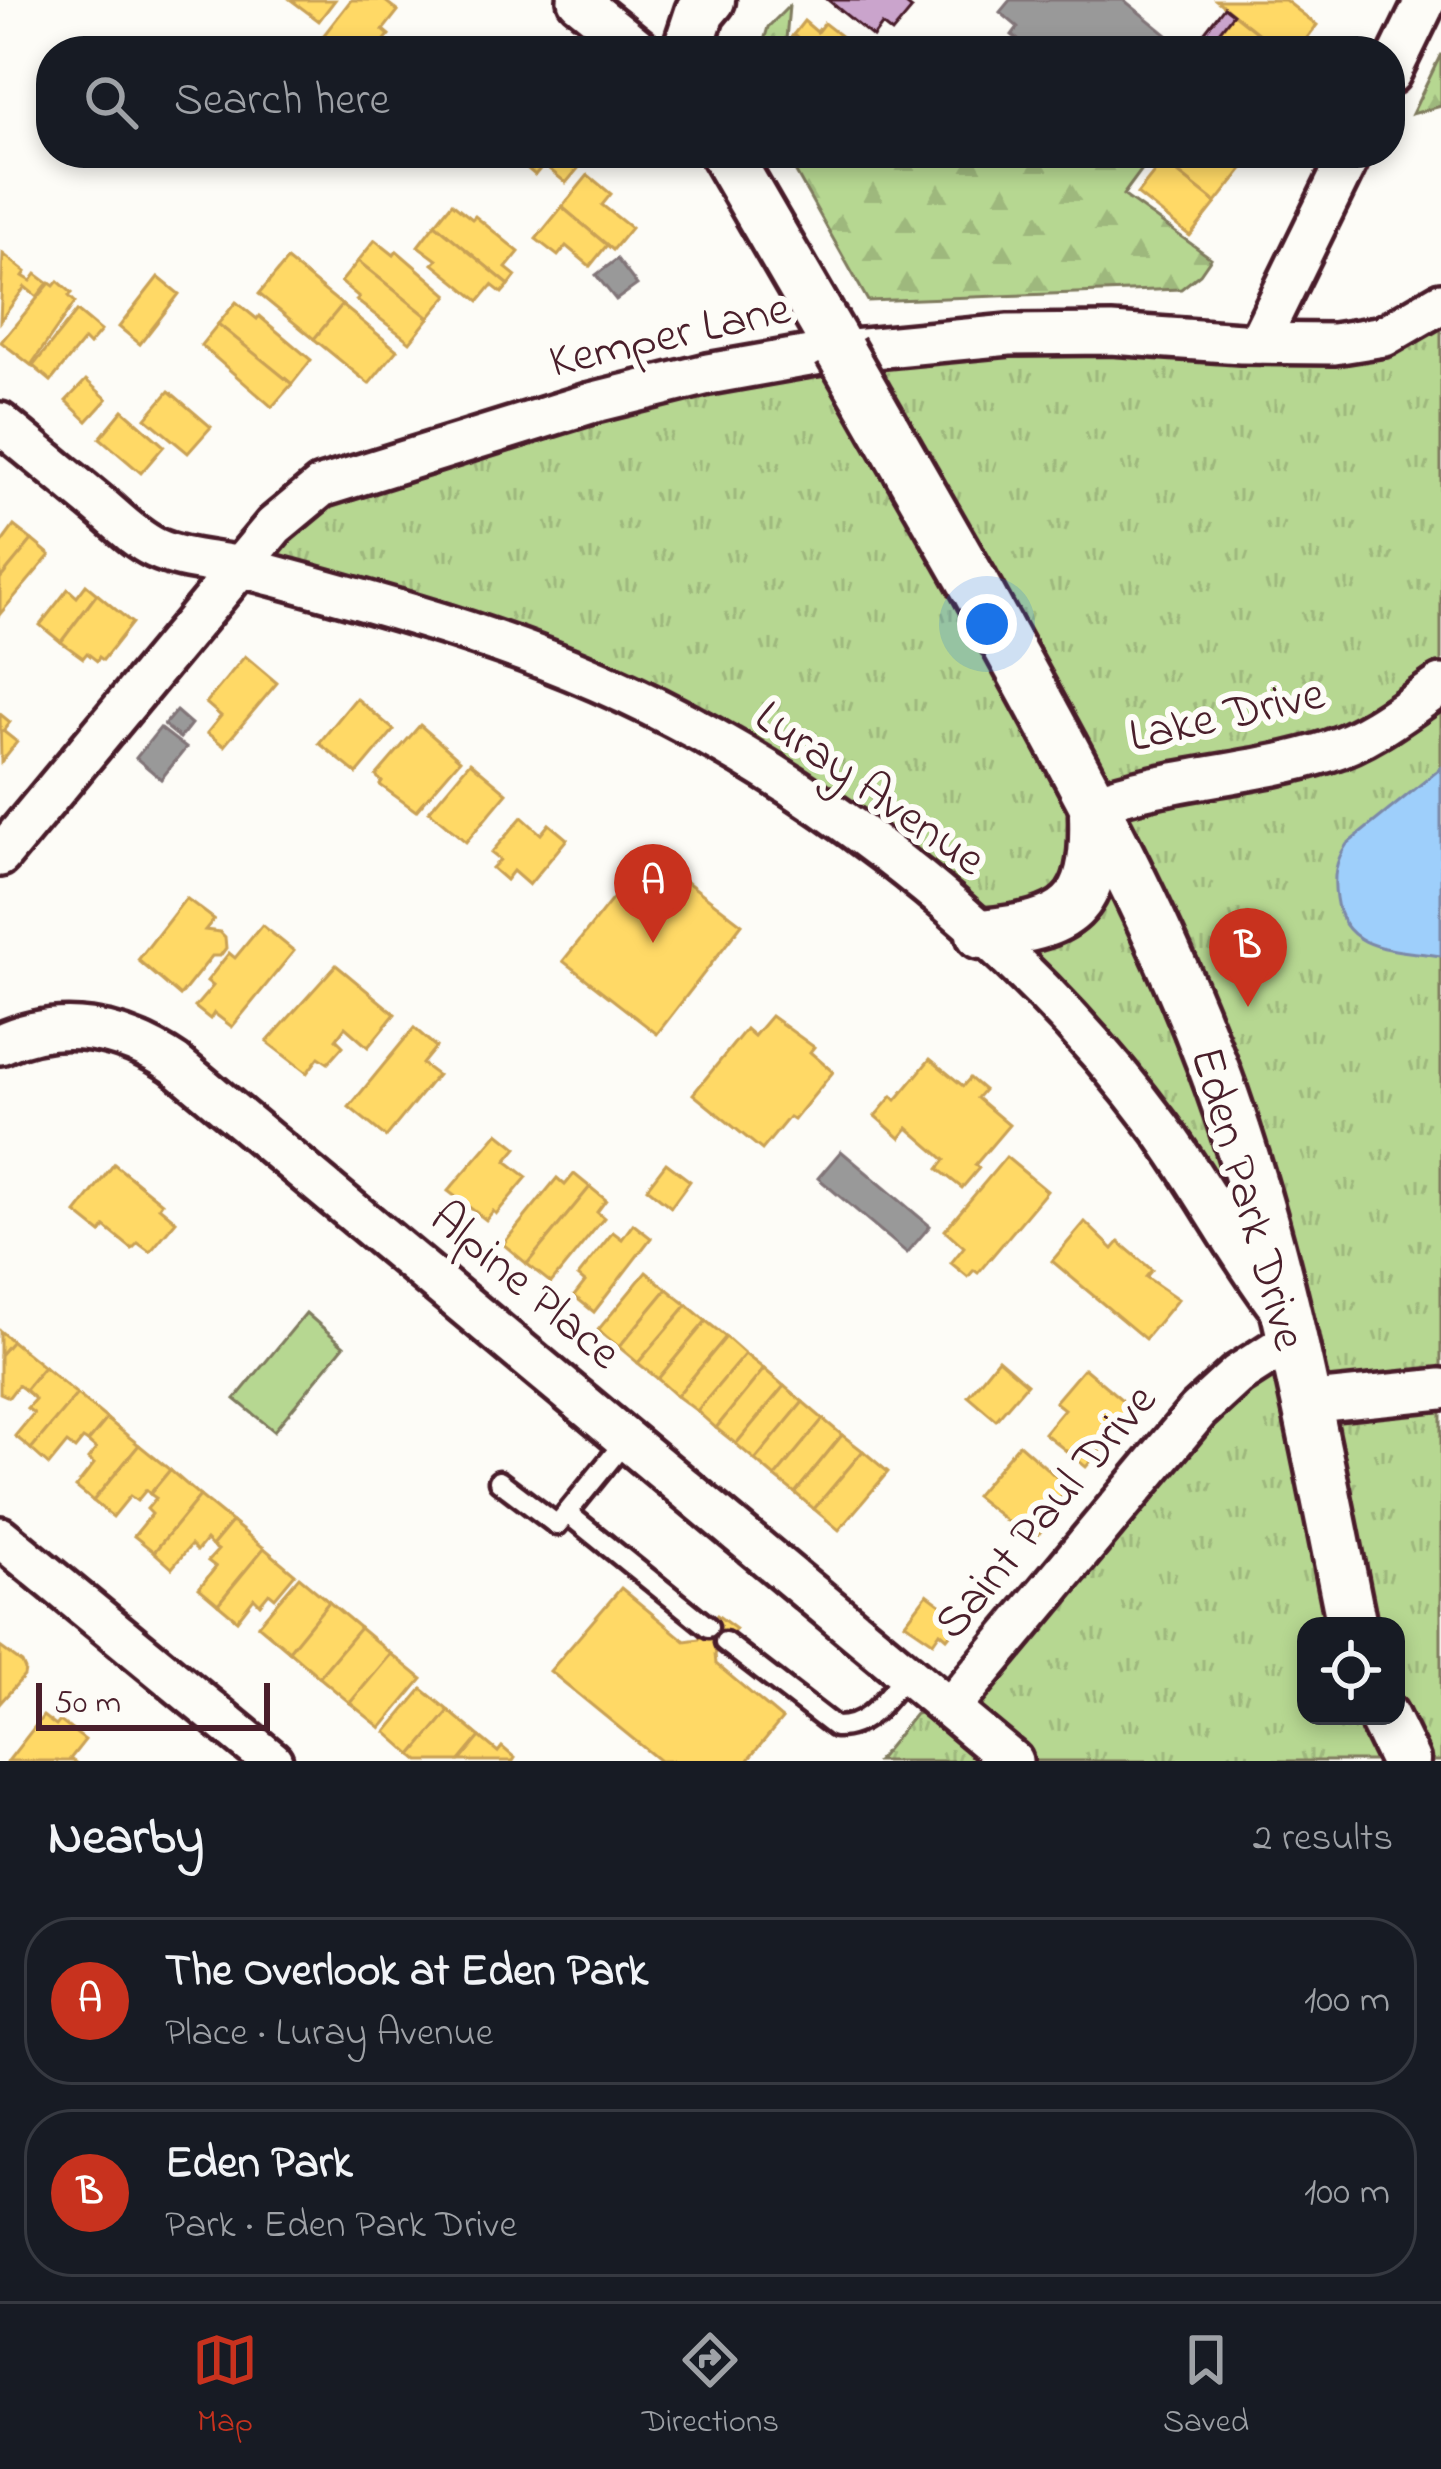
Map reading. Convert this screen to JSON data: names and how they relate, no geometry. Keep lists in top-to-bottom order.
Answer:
{
  "streets": {
    "street": [
      "Kemper Lane",
      "Lake Drive",
      "Luray Avenue",
      "Eden Park Drive",
      "Alpine Place",
      "Saint Paul Drive"
    ]
  },
  "crossings": [
    ["Kemper Lane", "Luray Avenue"],
    ["Lake Drive", "Eden Park Drive"],
    ["Luray Avenue", "Eden Park Drive"],
    ["Luray Avenue", "Saint Paul Drive"],
    ["Eden Park Drive", "Saint Paul Drive"],
    ["Alpine Place", "Saint Paul Drive"]
  ],
  "scale_bar": "50 m",
  "page": {
    "search": "Search here",
    "pins": ["A", "B"],
    "scale": "50 m",
    "heading": ["Nearby", "2 results"],
    "list": [
      {
        "mark": "A",
        "name": "The Overlook at Eden Park",
        "note": "Place · Luray Avenue",
        "value": "100 m"
      },
      {
        "mark": "B",
        "name": "Eden Park",
        "note": "Park · Eden Park Drive",
        "value": "100 m"
      }
    ],
    "nav": ["Map", "Directions", "Saved"]
  }
}
